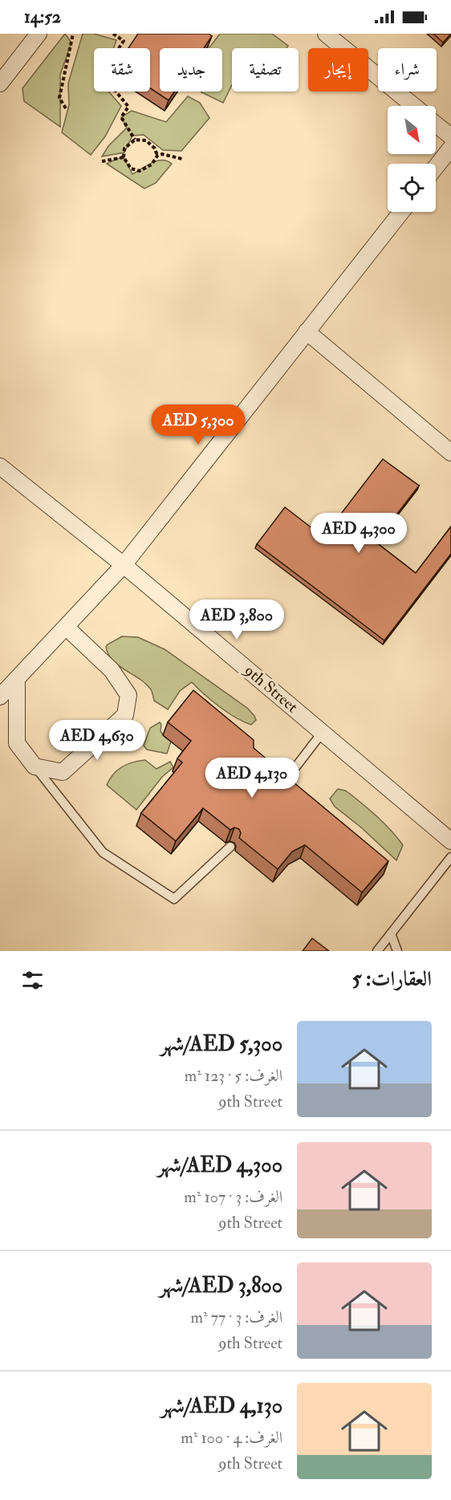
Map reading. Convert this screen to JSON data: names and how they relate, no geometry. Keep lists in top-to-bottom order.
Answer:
{
  "streets": {
    "street": ["9th Street"]
  },
  "north": "bottom right",
  "page": {
    "status": "14:52",
    "chip": [
      "شراء",
      "إيجار",
      "تصفية",
      "جديد",
      "شقة"
    ],
    "price": [
      "AED 5,300",
      "AED 4,300",
      "AED 3,800",
      "AED 4,630",
      "AED 4,130"
    ],
    "heading": "العقارات: 5",
    "list": [
      {
        "name": "AED 5,300/شهر",
        "note": "الغرف: 5 · 123 m² · 9th Street"
      },
      {
        "name": "AED 4,300/شهر",
        "note": "الغرف: 3 · 107 m² · 9th Street"
      },
      {
        "name": "AED 3,800/شهر",
        "note": "الغرف: 3 · 77 m² · 9th Street"
      },
      {
        "name": "AED 4,130/شهر",
        "note": "الغرف: 4 · 100 m² · 9th Street"
      }
    ]
  }
}
